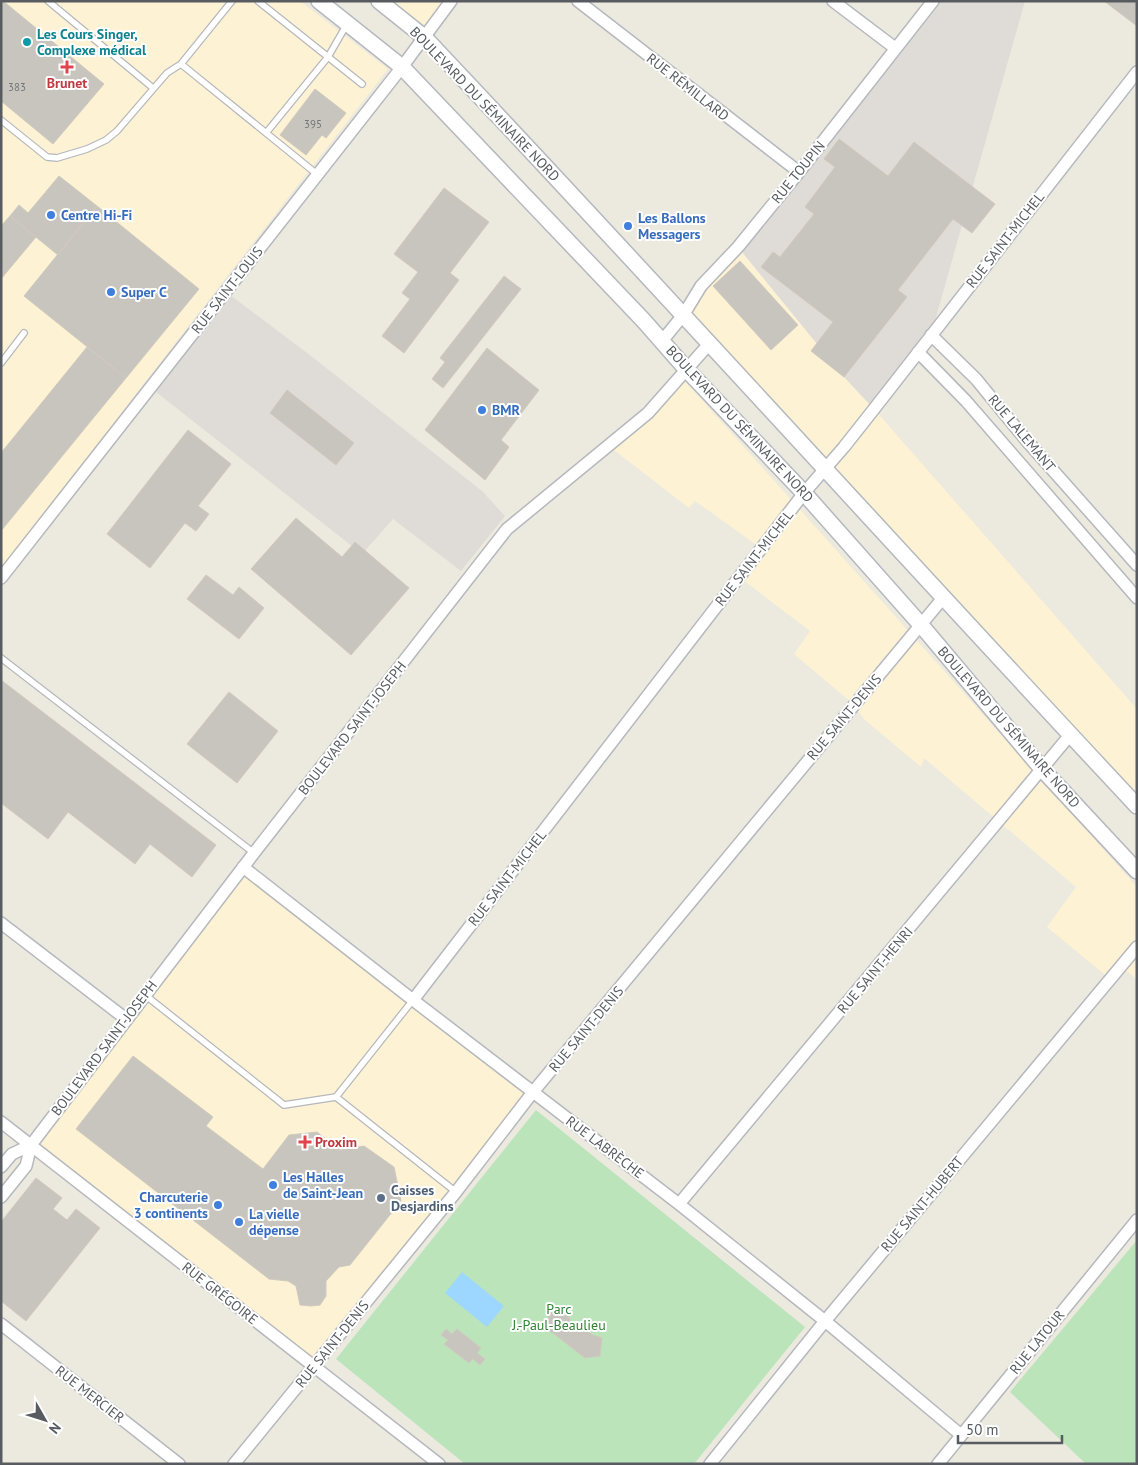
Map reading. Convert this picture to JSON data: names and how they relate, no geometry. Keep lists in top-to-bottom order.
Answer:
{
  "streets": {
    "main road": ["BOULEVARD DU SÉMINAIRE NORD"],
    "street": [
      "RUE RÉMILLARD",
      "RUE TOUPIN",
      "RUE SAINT-MICHEL",
      "RUE SAINT-LOUIS",
      "RUE LALEMANT",
      "RUE SAINT-DENIS",
      "BOULEVARD SAINT-JOSEPH",
      "RUE SAINT-HENRI",
      "RUE LABRÈCHE",
      "RUE SAINT-HUBERT",
      "RUE GRÉGOIRE",
      "RUE LATOUR",
      "RUE MERCIER"
    ]
  },
  "crossings": [
    ["RUE RÉMILLARD", "RUE TOUPIN"],
    ["BOULEVARD DU SÉMINAIRE NORD", "RUE TOUPIN"],
    ["BOULEVARD DU SÉMINAIRE NORD", "RUE SAINT-MICHEL"],
    ["BOULEVARD DU SÉMINAIRE NORD", "RUE SAINT-LOUIS"],
    ["BOULEVARD DU SÉMINAIRE NORD", "RUE SAINT-DENIS"],
    ["BOULEVARD DU SÉMINAIRE NORD", "BOULEVARD SAINT-JOSEPH"],
    ["BOULEVARD DU SÉMINAIRE NORD", "RUE SAINT-HENRI"],
    ["RUE SAINT-MICHEL", "RUE LALEMANT"],
    ["RUE SAINT-MICHEL", "RUE LABRÈCHE"],
    ["RUE SAINT-DENIS", "RUE LABRÈCHE"],
    ["RUE SAINT-DENIS", "RUE GRÉGOIRE"],
    ["BOULEVARD SAINT-JOSEPH", "RUE LABRÈCHE"],
    ["BOULEVARD SAINT-JOSEPH", "RUE GRÉGOIRE"],
    ["RUE SAINT-HENRI", "RUE LABRÈCHE"],
    ["RUE LABRÈCHE", "RUE SAINT-HUBERT"],
    ["RUE LABRÈCHE", "RUE LATOUR"]
  ],
  "parks": ["Parc J.-Paul-Beaulieu"],
  "places": {
    "other": [
      "Les Cours Singer, Complexe médical",
      "Centre Hi-Fi",
      "Les Ballons Messagers",
      "Super C",
      "BMR",
      "Les Halles de Saint-Jean",
      "Caisses Desjardins",
      "Charcuterie 3 continents",
      "La vielle dépense"
    ],
    "health": ["Brunet", "Proxim"]
  },
  "house_numbers": ["383", "395"],
  "scale_bar": "50 m",
  "north": "bottom right"
}
